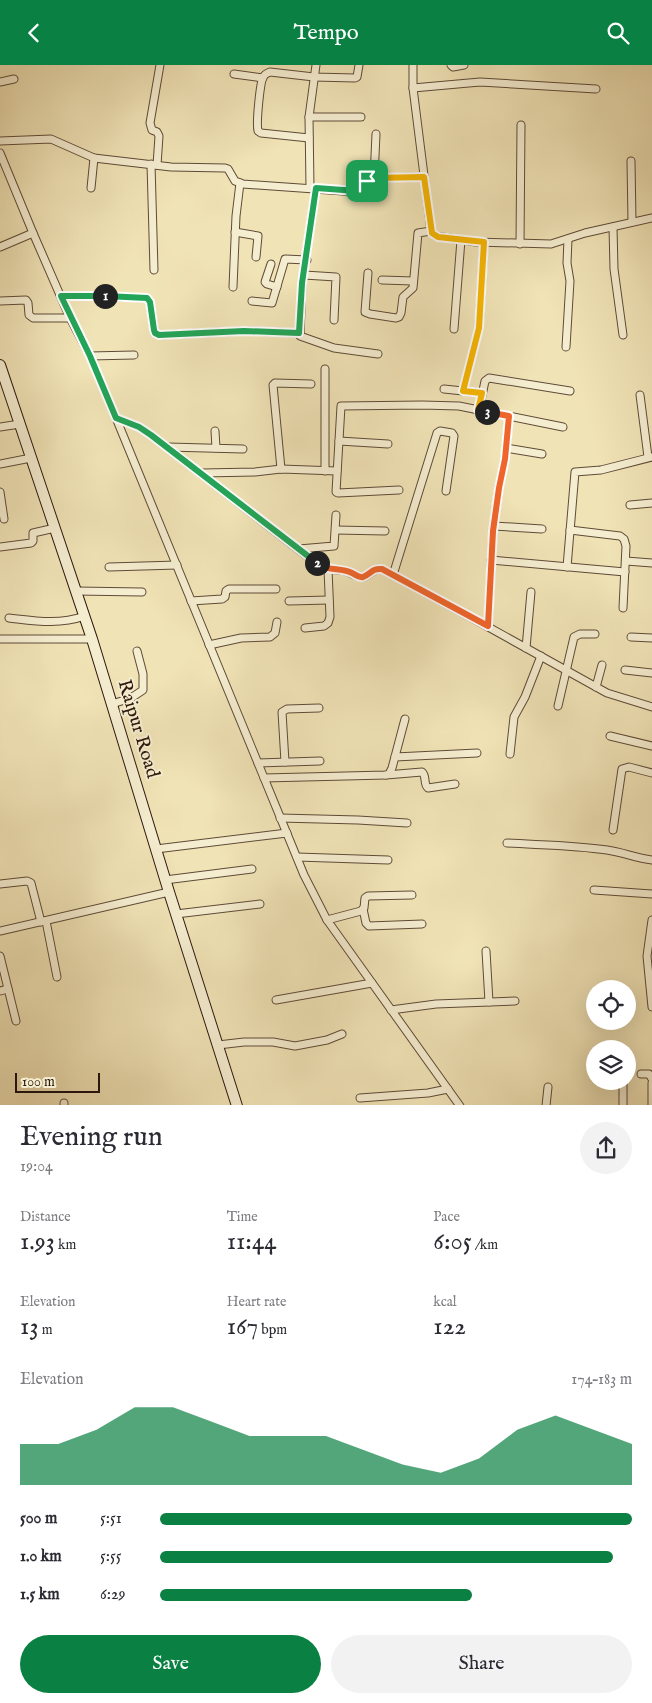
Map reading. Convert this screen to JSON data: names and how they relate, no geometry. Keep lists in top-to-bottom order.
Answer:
{
  "streets": {
    "main road": ["Raipur Road"]
  },
  "scale_bar": "100 m",
  "page": {
    "header": "Tempo",
    "pins": ["1", "3", "2"],
    "scale": "100 m",
    "heading": ["Evening run", "19:04"],
    "stats": [
      ["Distance", "1.93 km"],
      ["Time", "11:44"],
      ["Pace", "6:05 /km"],
      ["Elevation", "13 m"],
      ["Heart rate", "167 bpm"],
      ["kcal", "122"]
    ],
    "chart": ["Elevation", "174–183 m"],
    "list": [
      {
        "name": "500 m",
        "note": "5:51"
      },
      {
        "name": "1.0 km",
        "note": "5:55"
      },
      {
        "name": "1.5 km",
        "note": "6:29"
      }
    ],
    "buttons": ["Save", "Share"]
  }
}
